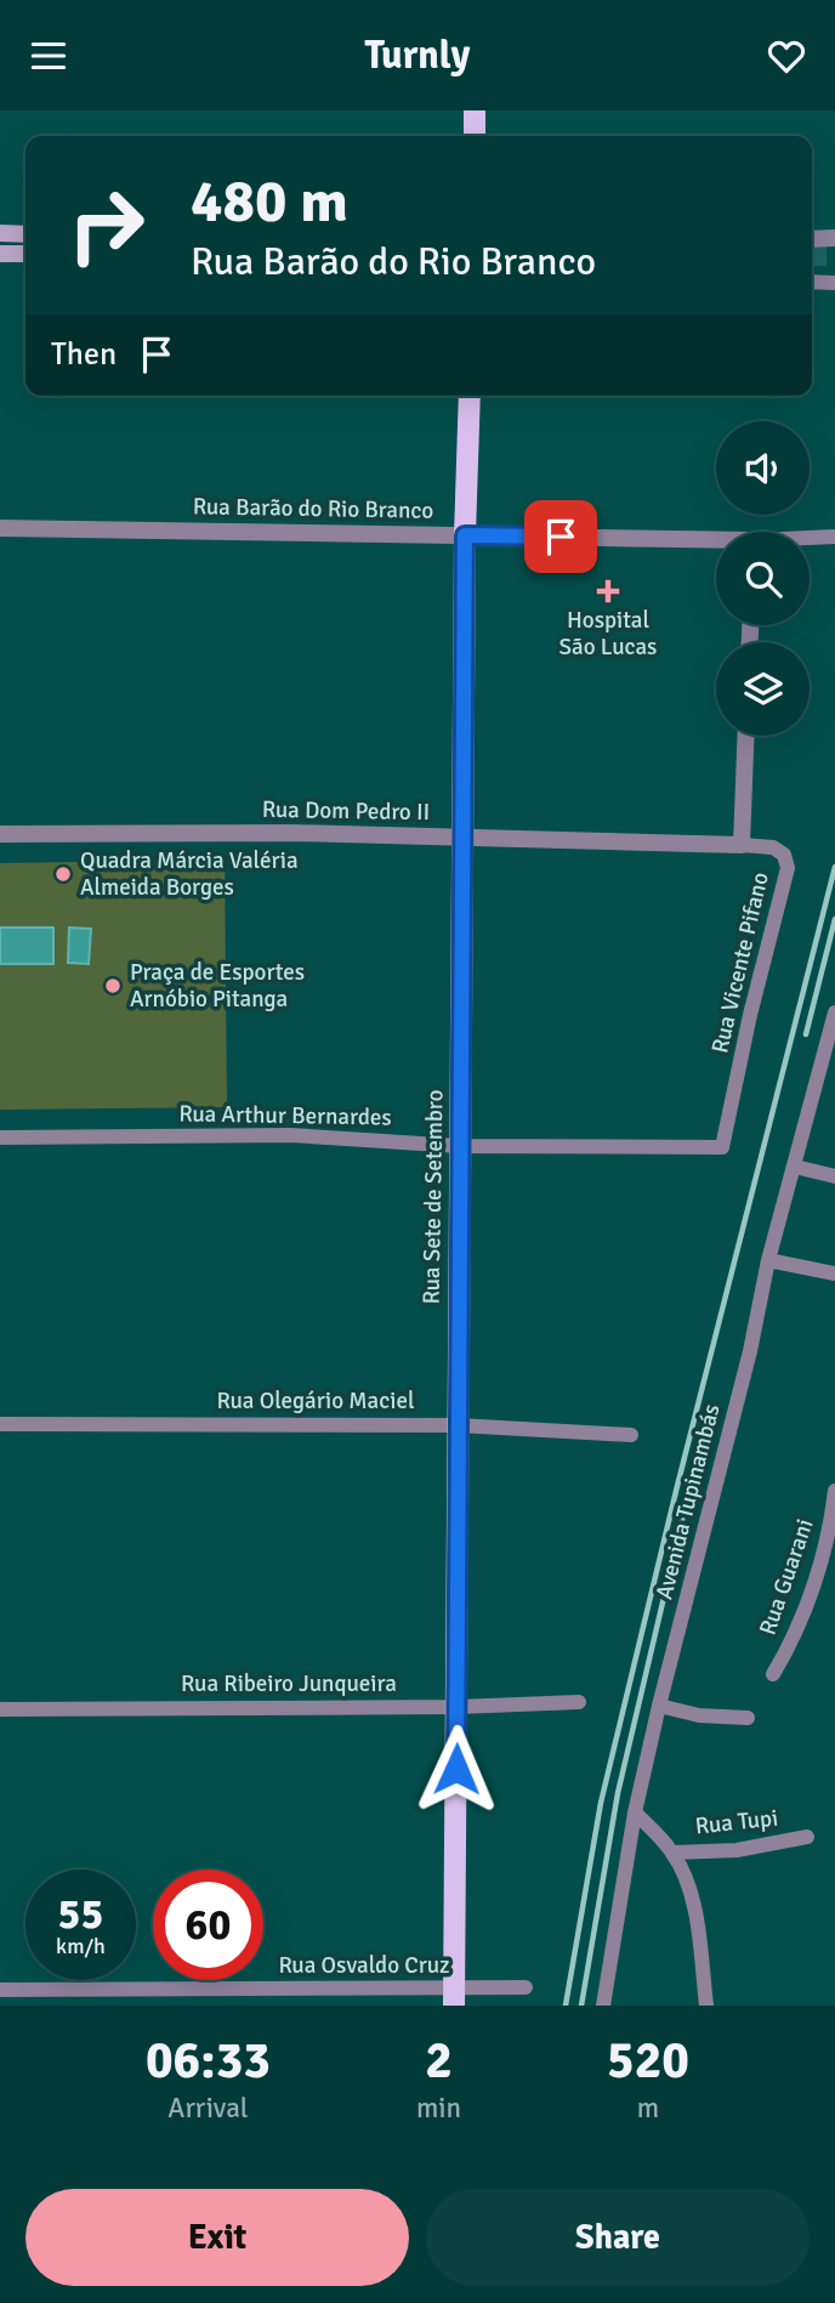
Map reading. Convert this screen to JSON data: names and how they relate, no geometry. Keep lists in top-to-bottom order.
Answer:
{
  "streets": {
    "main road": ["Rua Sete de Setembro"],
    "street": [
      "Rua Barão do Rio Branco",
      "Rua Dom Pedro II",
      "Rua Vicente Pifano",
      "Rua Arthur Bernardes",
      "Rua Olegário Maciel",
      "Avenida Tupinambás",
      "Rua Guarani",
      "Rua Ribeiro Junqueira",
      "Rua Tupi",
      "Rua Osvaldo Cruz"
    ]
  },
  "crossings": [
    ["Rua Barão do Rio Branco", "Rua Sete de Setembro"],
    ["Rua Dom Pedro II", "Rua Vicente Pifano"],
    ["Rua Dom Pedro II", "Rua Sete de Setembro"],
    ["Rua Vicente Pifano", "Rua Arthur Bernardes"],
    ["Rua Arthur Bernardes", "Rua Sete de Setembro"],
    ["Rua Sete de Setembro", "Rua Olegário Maciel"],
    ["Rua Sete de Setembro", "Rua Ribeiro Junqueira"],
    ["Rua Sete de Setembro", "Rua Osvaldo Cruz"]
  ],
  "places": {
    "health": ["Hospital São Lucas"],
    "other": ["Quadra Márcia Valéria Almeida Borges", "Praça de Esportes Arnóbio Pitanga"]
  },
  "page": {
    "header": "Turnly",
    "turn": ["480 m", "Rua Barão do Rio Branco"],
    "then": "Then",
    "speed": "55 km/h",
    "limit": "60",
    "eta": [
      "06:33",
      "Arrival",
      "2",
      "min",
      "520",
      "m"
    ],
    "buttons": ["Exit", "Share"]
  }
}
